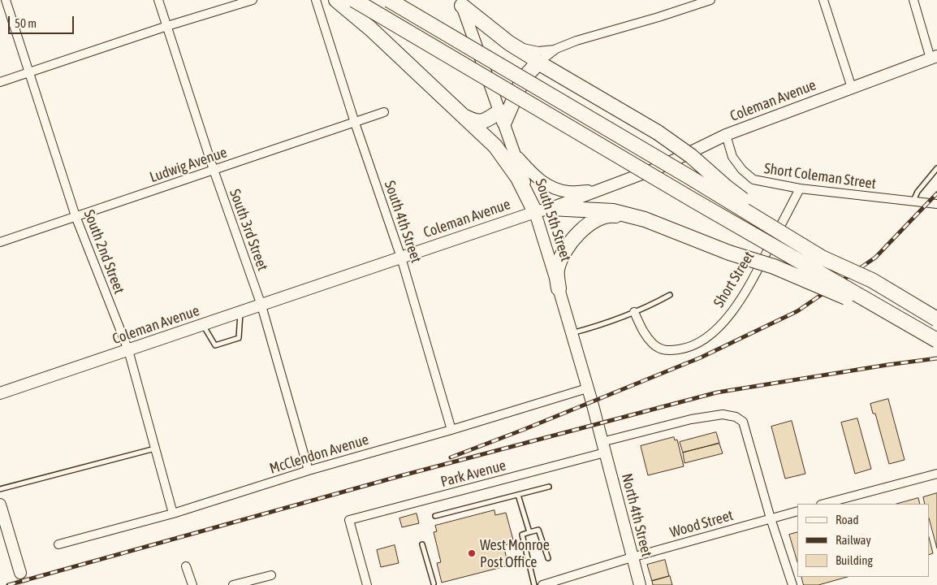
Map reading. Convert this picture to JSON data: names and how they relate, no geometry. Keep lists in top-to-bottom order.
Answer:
{
  "streets": {
    "street": [
      "Coleman Avenue",
      "Ludwig Avenue",
      "Short Coleman Street",
      "South 5th Street",
      "South 4th Street",
      "South 3rd Street",
      "South 2nd Street",
      "Short Street",
      "McClendon Avenue",
      "Park Avenue",
      "North 4th Street",
      "Wood Street"
    ]
  },
  "crossings": [
    ["Coleman Avenue", "Short Coleman Street"],
    ["Coleman Avenue", "South 5th Street"],
    ["Coleman Avenue", "South 4th Street"],
    ["Coleman Avenue", "South 3rd Street"],
    ["Coleman Avenue", "South 2nd Street"],
    ["Ludwig Avenue", "South 4th Street"],
    ["Ludwig Avenue", "South 3rd Street"],
    ["Ludwig Avenue", "South 2nd Street"],
    ["Short Coleman Street", "Short Street"],
    ["South 5th Street", "McClendon Avenue"],
    ["South 5th Street", "Park Avenue"],
    ["South 5th Street", "North 4th Street"],
    ["South 4th Street", "McClendon Avenue"],
    ["South 3rd Street", "McClendon Avenue"],
    ["South 2nd Street", "McClendon Avenue"],
    ["Park Avenue", "North 4th Street"],
    ["Park Avenue", "Wood Street"],
    ["North 4th Street", "Wood Street"]
  ],
  "places": ["West Monroe Post Office"],
  "legend": ["Road", "Railway", "Building"],
  "scale_bar": "50 m"
}
